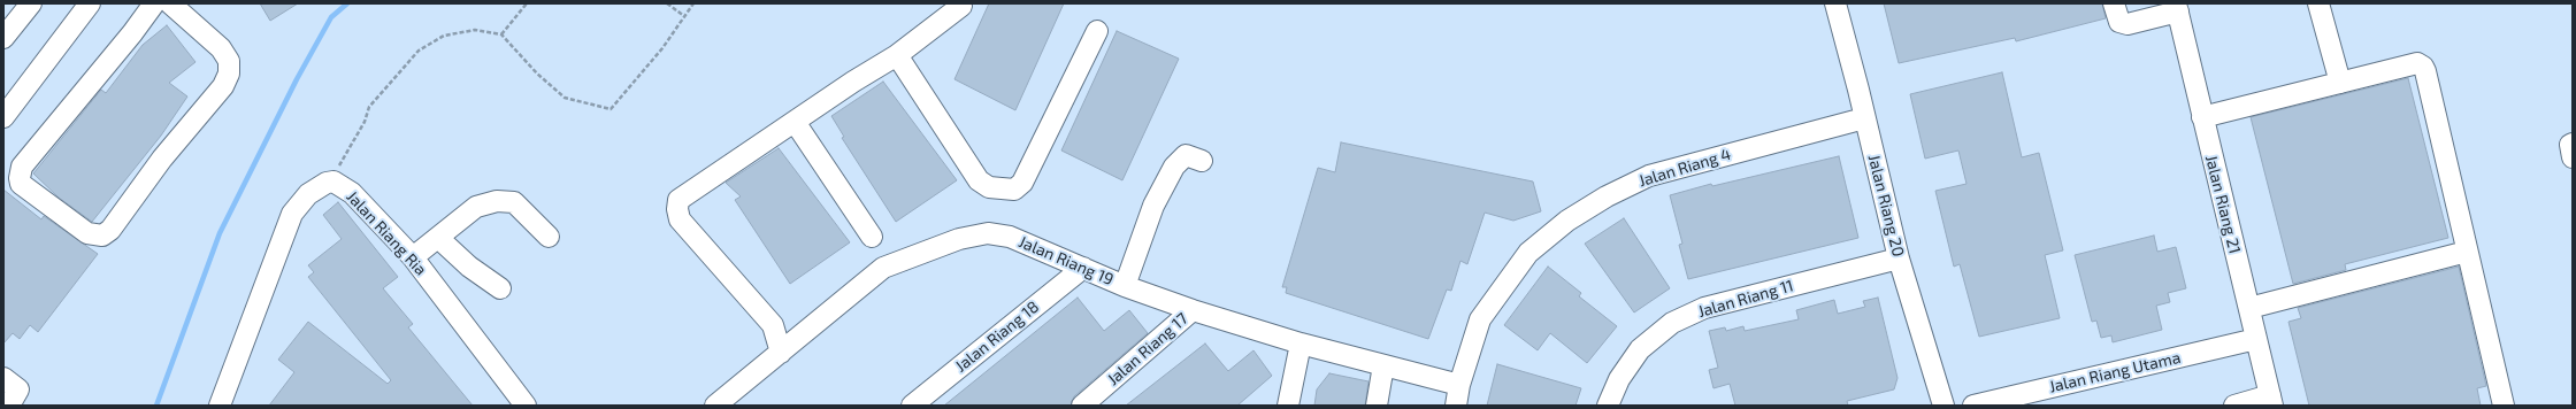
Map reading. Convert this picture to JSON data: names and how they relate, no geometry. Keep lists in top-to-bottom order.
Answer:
{
  "streets": {
    "street": [
      "Jalan Riang 4",
      "Jalan Riang 21",
      "Jalan Riang 20",
      "Jalan Riang Ria",
      "Jalan Riang 19",
      "Jalan Riang 11",
      "Jalan Riang 18",
      "Jalan Riang 17",
      "Jalan Riang Utama"
    ]
  },
  "crossings": [
    ["Jalan Riang 4", "Jalan Riang 20"],
    ["Jalan Riang 4", "Jalan Riang 19"],
    ["Jalan Riang 21", "Jalan Riang Utama"],
    ["Jalan Riang 20", "Jalan Riang 11"],
    ["Jalan Riang 19", "Jalan Riang 18"],
    ["Jalan Riang 19", "Jalan Riang 17"]
  ]
}
